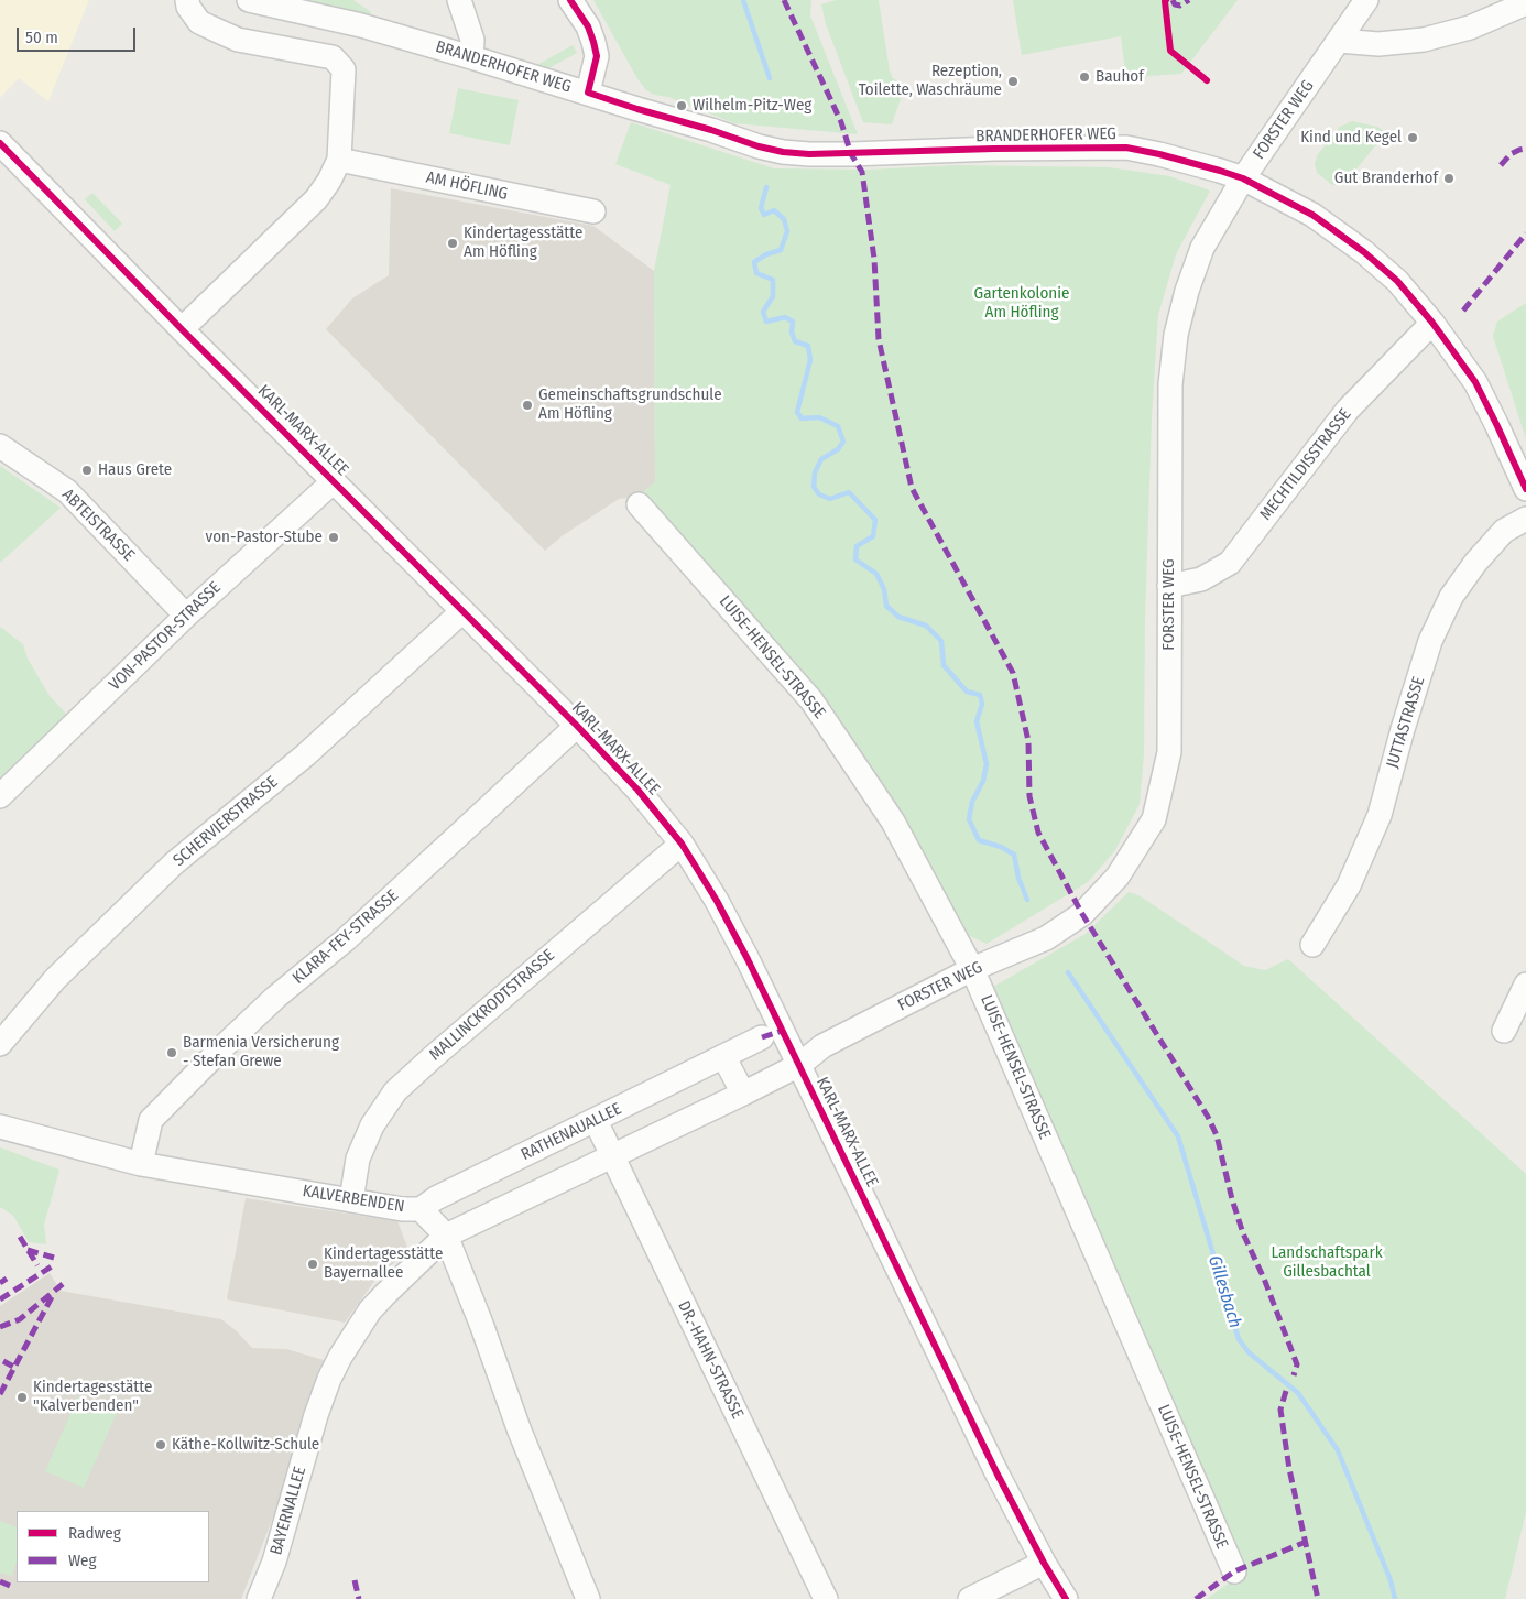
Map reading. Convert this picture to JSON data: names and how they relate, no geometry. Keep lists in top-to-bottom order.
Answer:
{
  "streets": {
    "street": [
      "BRANDERHOFER WEG",
      "FORSTER WEG",
      "AM HÖFLING",
      "KARL-MARX-ALLEE",
      "MECHTILDISSTRASSE",
      "ABTEISTRASSE",
      "VON-PASTOR-STRASSE",
      "LUISE-HENSEL-STRASSE",
      "JUTTASTRASSE",
      "SCHERVIERSTRASSE",
      "KLARA-FEY-STRASSE",
      "MALLINCKRODTSTRASSE",
      "RATHENAUALLEE",
      "KALVERBENDEN",
      "DR.-HAHN-STRASSE",
      "BAYERNALLEE"
    ]
  },
  "crossings": [
    ["BRANDERHOFER WEG", "FORSTER WEG"],
    ["BRANDERHOFER WEG", "MECHTILDISSTRASSE"],
    ["FORSTER WEG", "KARL-MARX-ALLEE"],
    ["FORSTER WEG", "MECHTILDISSTRASSE"],
    ["FORSTER WEG", "LUISE-HENSEL-STRASSE"],
    ["KARL-MARX-ALLEE", "VON-PASTOR-STRASSE"],
    ["KARL-MARX-ALLEE", "SCHERVIERSTRASSE"],
    ["KARL-MARX-ALLEE", "KLARA-FEY-STRASSE"],
    ["KARL-MARX-ALLEE", "MALLINCKRODTSTRASSE"],
    ["ABTEISTRASSE", "VON-PASTOR-STRASSE"],
    ["KLARA-FEY-STRASSE", "KALVERBENDEN"],
    ["MALLINCKRODTSTRASSE", "KALVERBENDEN"],
    ["RATHENAUALLEE", "KALVERBENDEN"],
    ["RATHENAUALLEE", "DR.-HAHN-STRASSE"],
    ["KALVERBENDEN", "BAYERNALLEE"]
  ],
  "water": ["Gillesbach"],
  "parks": ["Gartenkolonie Am Höfling", "Landschaftspark Gillesbachtal"],
  "places": [
    "Bauhof",
    "Rezeption, Toilette, Waschräume",
    "Wilhelm-Pitz-Weg",
    "Kind und Kegel",
    "Gut Branderhof",
    "Kindertagesstätte Am Höfling",
    "Gemeinschaftsgrundschule Am Höfling",
    "Haus Grete",
    "von-Pastor-Stube",
    "Barmenia Versicherung - Stefan Grewe",
    "Kindertagesstätte Bayernallee",
    "Kindertagesstätte \"Kalverbenden\"",
    "Käthe-Kollwitz-Schule"
  ],
  "legend": ["Radweg", "Weg"],
  "scale_bar": "50 m"
}
